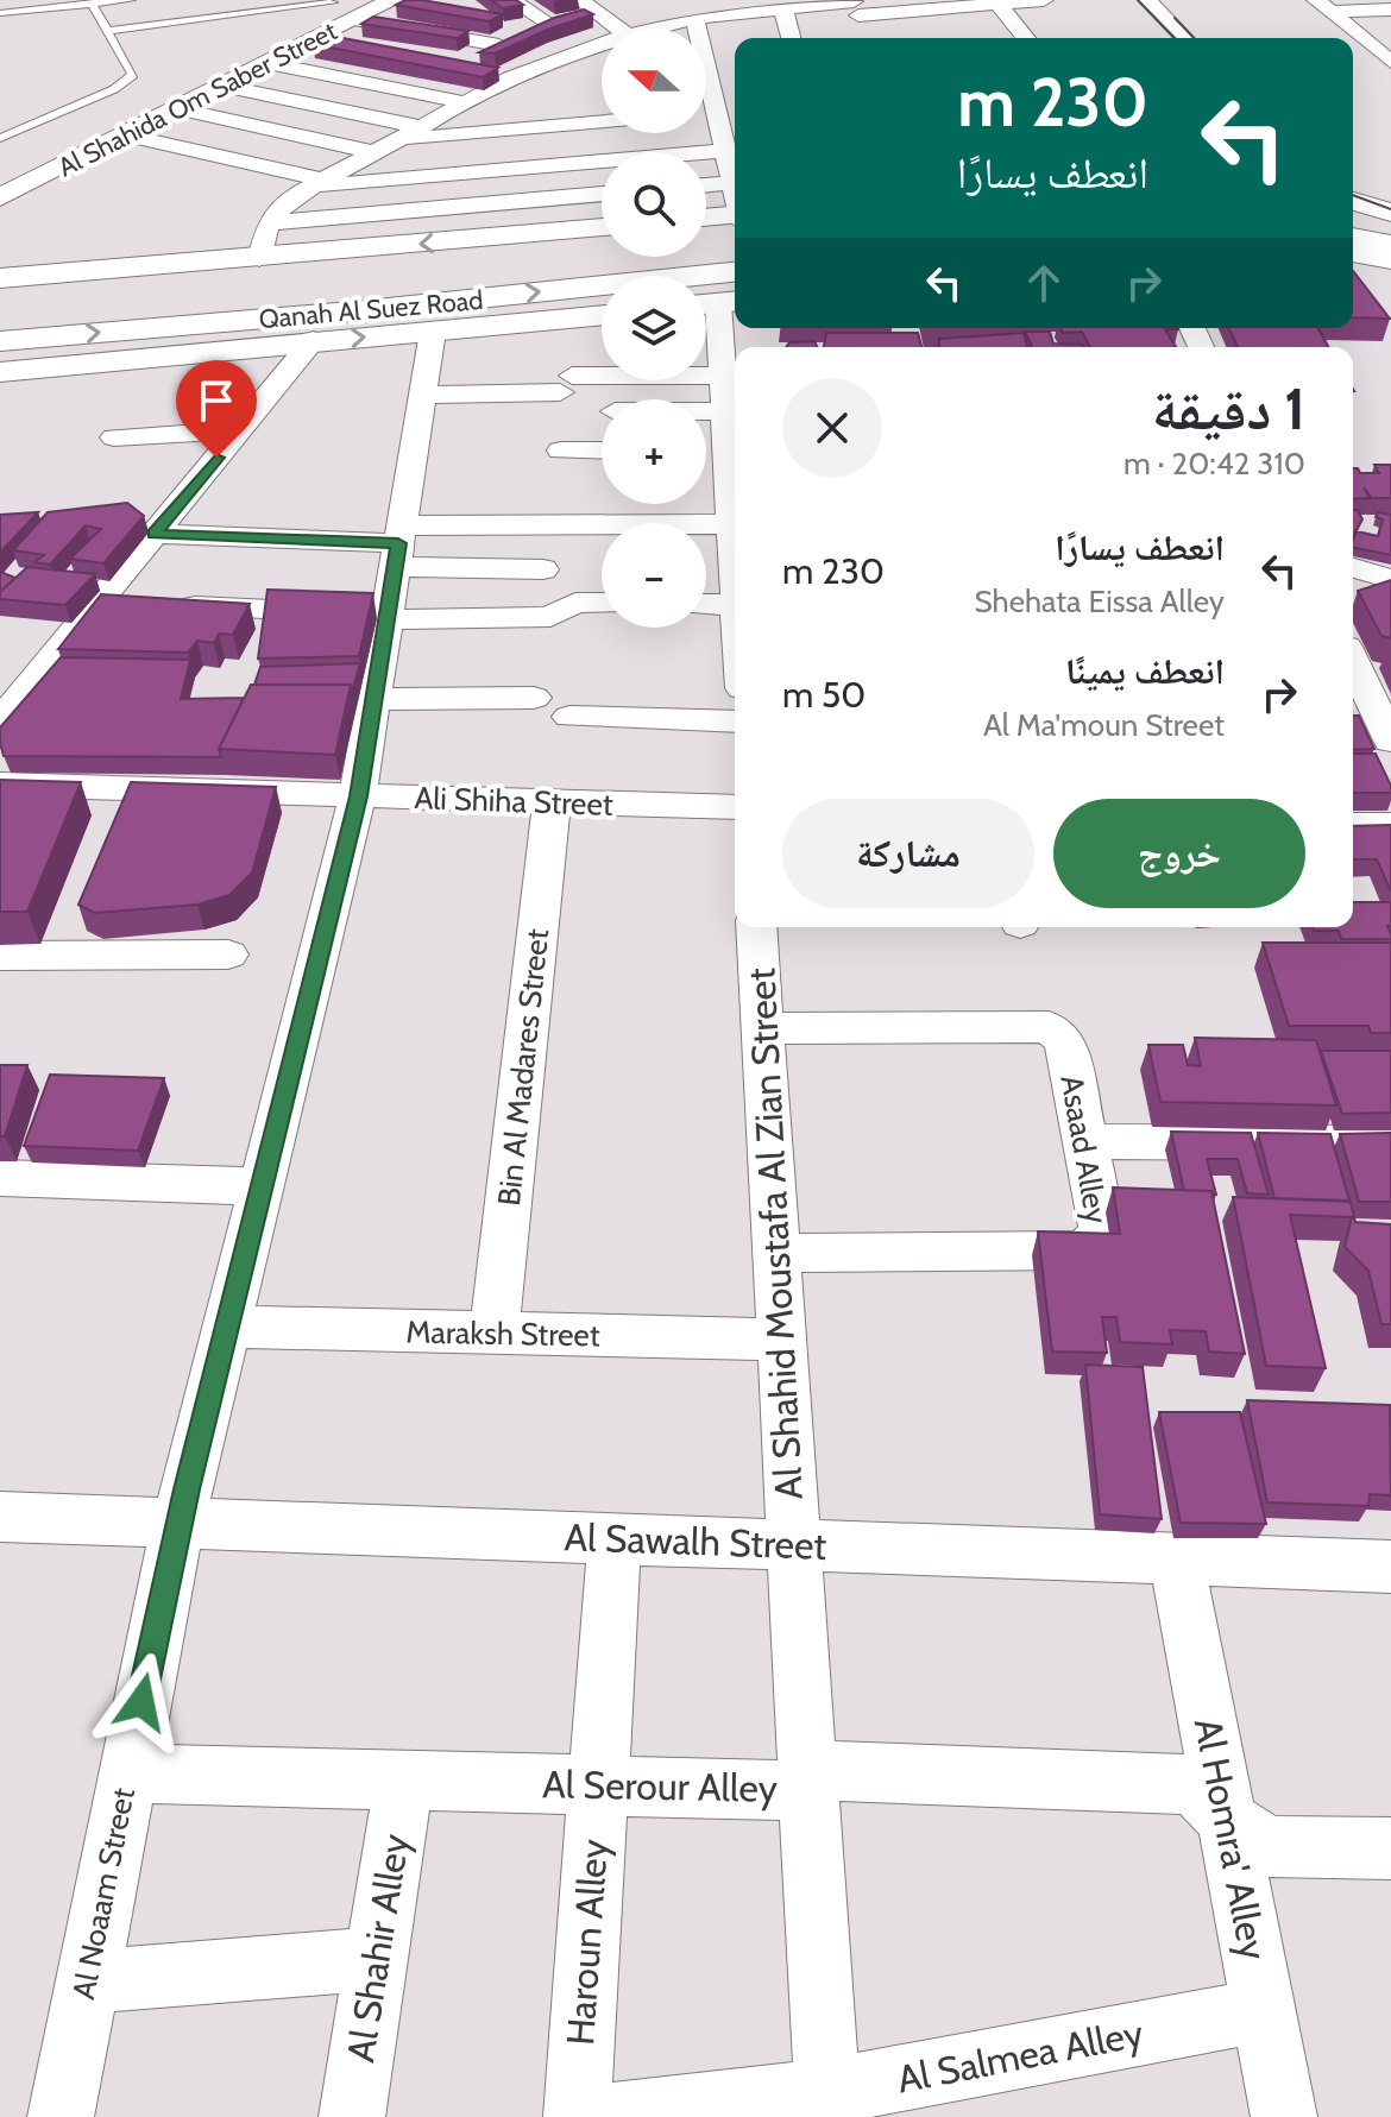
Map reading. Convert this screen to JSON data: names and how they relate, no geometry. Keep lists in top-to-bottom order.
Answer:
{
  "streets": {
    "main road": ["Al Shahida Om Saber Street", "Qanah Al Suez Road"],
    "street": [
      "Ali Shiha Street",
      "Bin Al Madares Street",
      "Asaad Alley",
      "Al Shahid Moustafa Al Zian Street",
      "Maraksh Street",
      "Al Sawalh Street",
      "Al Serour Alley",
      "Al Homra' Alley",
      "Al Noaam Street",
      "Haroun Alley",
      "Al Shahir Alley",
      "Al Salmea Alley"
    ]
  },
  "crossings": [
    ["Qanah Al Suez Road", "Al Noaam Street"],
    ["Ali Shiha Street", "Bin Al Madares Street"],
    ["Ali Shiha Street", "Al Noaam Street"],
    ["Bin Al Madares Street", "Maraksh Street"],
    ["Asaad Alley", "Al Shahid Moustafa Al Zian Street"],
    ["Al Shahid Moustafa Al Zian Street", "Maraksh Street"],
    ["Al Shahid Moustafa Al Zian Street", "Al Sawalh Street"],
    ["Al Shahid Moustafa Al Zian Street", "Al Serour Alley"],
    ["Al Shahid Moustafa Al Zian Street", "Al Salmea Alley"],
    ["Maraksh Street", "Al Noaam Street"],
    ["Al Sawalh Street", "Al Homra' Alley"],
    ["Al Sawalh Street", "Al Noaam Street"],
    ["Al Sawalh Street", "Haroun Alley"],
    ["Al Serour Alley", "Al Homra' Alley"],
    ["Al Serour Alley", "Al Noaam Street"],
    ["Al Serour Alley", "Haroun Alley"],
    ["Al Serour Alley", "Al Shahir Alley"],
    ["Al Homra' Alley", "Al Salmea Alley"]
  ],
  "north": "left",
  "page": {
    "map_buttons": ["+", "−"],
    "turn": ["230 m", "انعطف يسارًا"],
    "heading": ["1 دقيقة", "310 m · 20:42"],
    "list": [
      {
        "name": "انعطف يسارًا",
        "note": "Shehata Eissa Alley",
        "value": "230 m"
      },
      {
        "name": "انعطف يمينًا",
        "note": "Al Ma'moun Street",
        "value": "50 m"
      }
    ],
    "buttons": ["خروج", "مشاركة"]
  }
}
